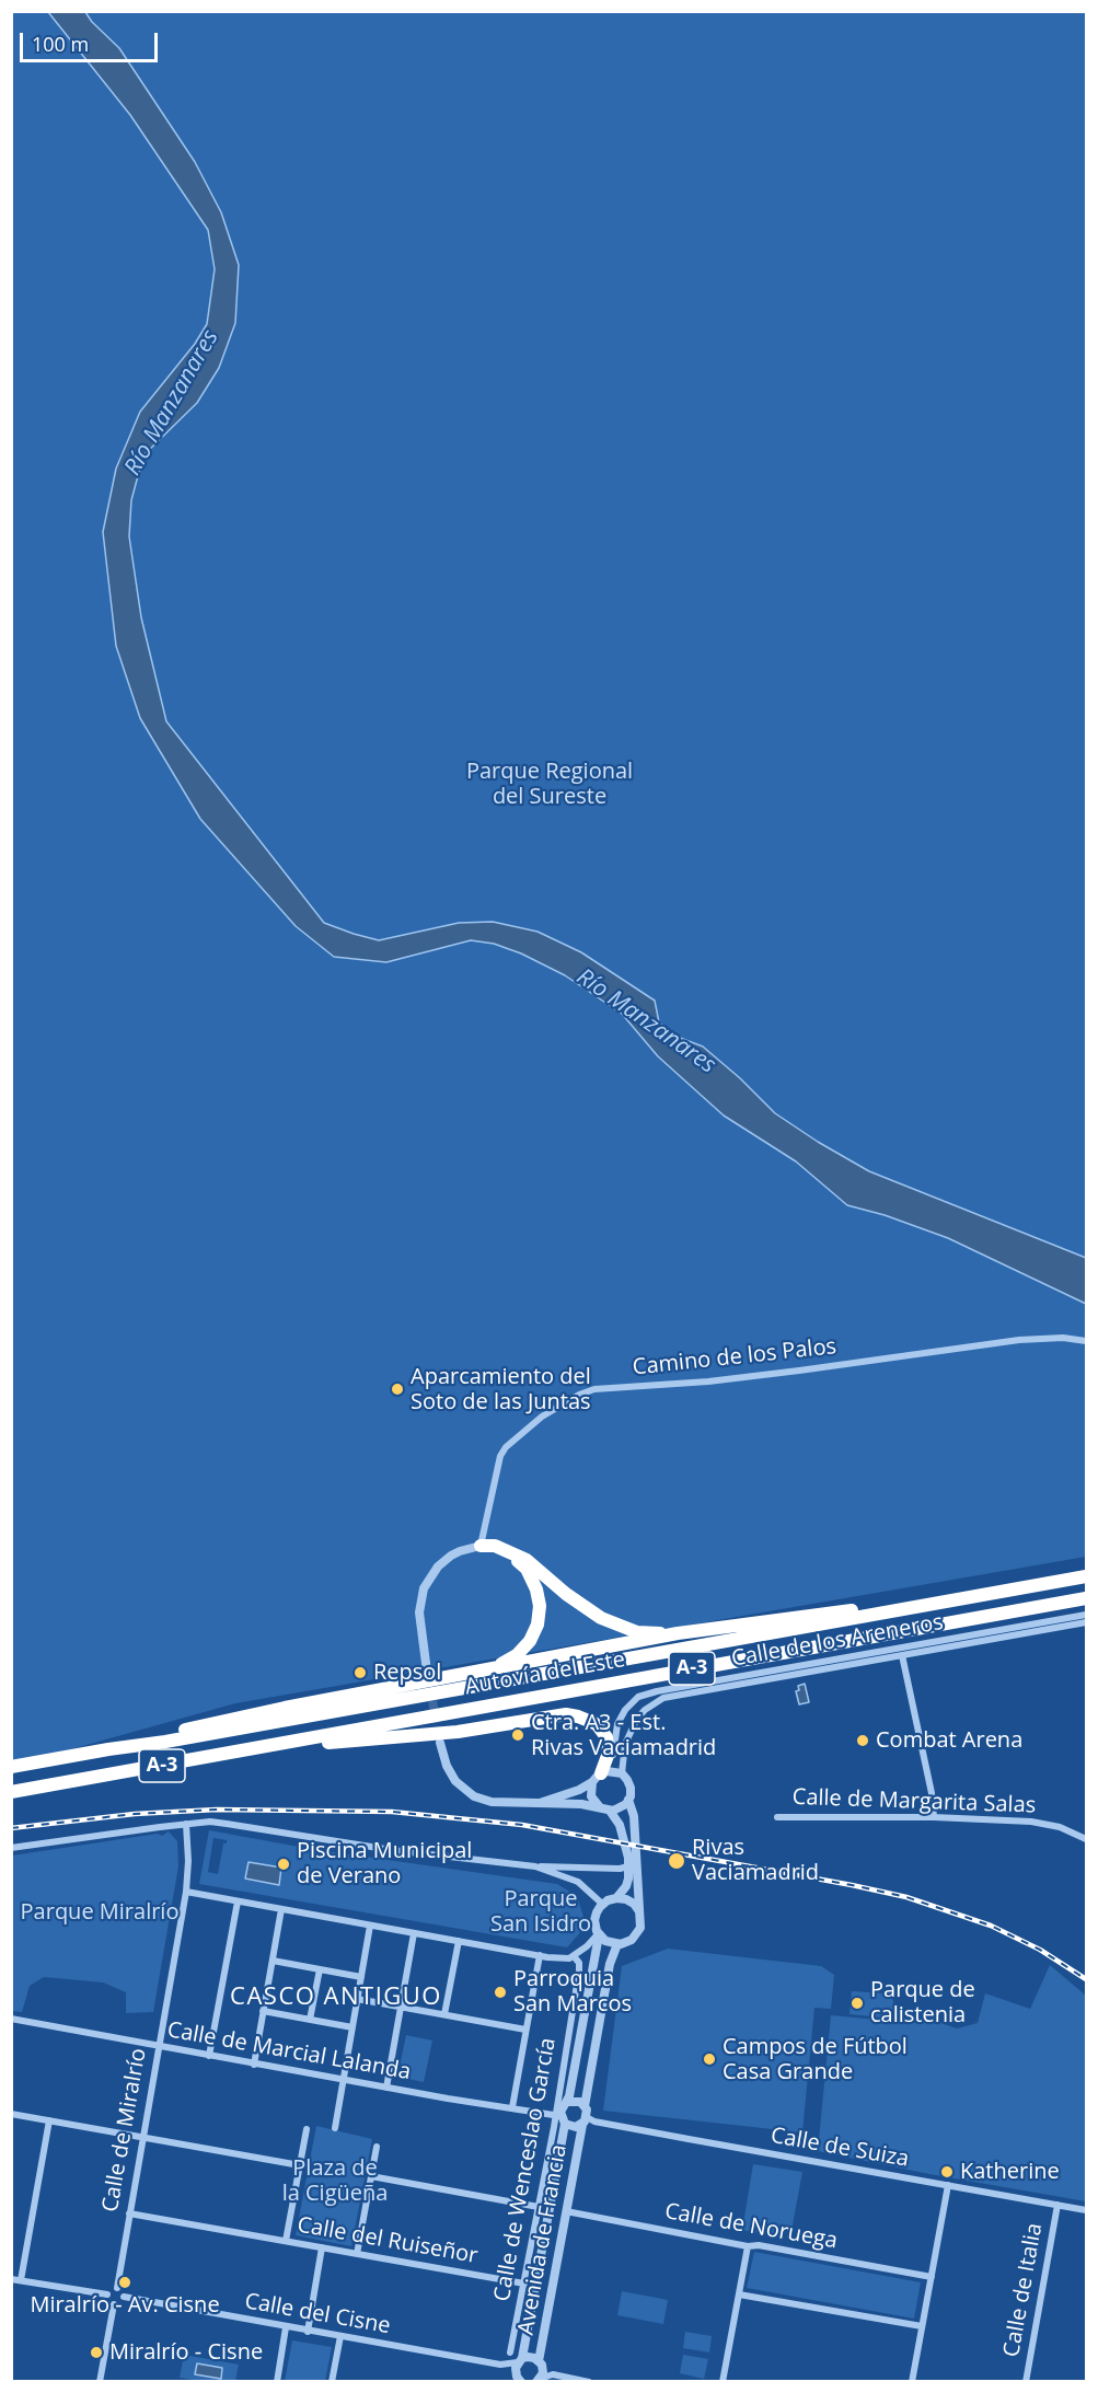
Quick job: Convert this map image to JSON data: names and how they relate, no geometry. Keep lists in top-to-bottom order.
{
  "streets": {
    "highway": ["A-3", "Autovía del Este"],
    "street": [
      "Camino de los Palos",
      "Calle de los Areneros",
      "Calle de Margarita Salas",
      "Calle de Marcial Lalanda",
      "Calle de Miralrío",
      "Calle de Suiza",
      "Calle de Wenceslao García",
      "Calle de Noruega",
      "Avenida de Francia",
      "Calle del Ruiseñor",
      "Calle de Italia",
      "Calle del Cisne"
    ]
  },
  "crossings": [
    ["Calle de Marcial Lalanda", "Calle de Miralrío"],
    ["Calle de Marcial Lalanda", "Calle de Wenceslao García"],
    ["Calle de Marcial Lalanda", "Avenida de Francia"],
    ["Calle de Miralrío", "Calle del Ruiseñor"],
    ["Calle de Miralrío", "Calle del Cisne"],
    ["Calle de Suiza", "Avenida de Francia"],
    ["Calle de Suiza", "Calle de Italia"],
    ["Calle de Wenceslao García", "Avenida de Francia"],
    ["Calle de Wenceslao García", "Calle del Ruiseñor"],
    ["Calle de Noruega", "Avenida de Francia"],
    ["Avenida de Francia", "Calle del Cisne"]
  ],
  "districts": ["CASCO ANTIGUO"],
  "water": ["Río Manzanares"],
  "parks": [
    "Parque Regional del Sureste",
    "Parque San Isidro",
    "Parque Miralrío",
    "Plaza de la Cigüeña"
  ],
  "places": [
    "Aparcamiento del Soto de las Juntas",
    "Repsol",
    "Ctra. A3 - Est. Rivas Vaciamadrid",
    "Combat Arena",
    "Rivas Vaciamadrid",
    "Piscina Municipal de Verano",
    "Parroquia San Marcos",
    "Parque de calistenia",
    "Campos de Fútbol Casa Grande",
    "Katherine",
    "Miralrío - Av. Cisne",
    "Miralrío - Cisne"
  ],
  "scale_bar": "100 m"
}
